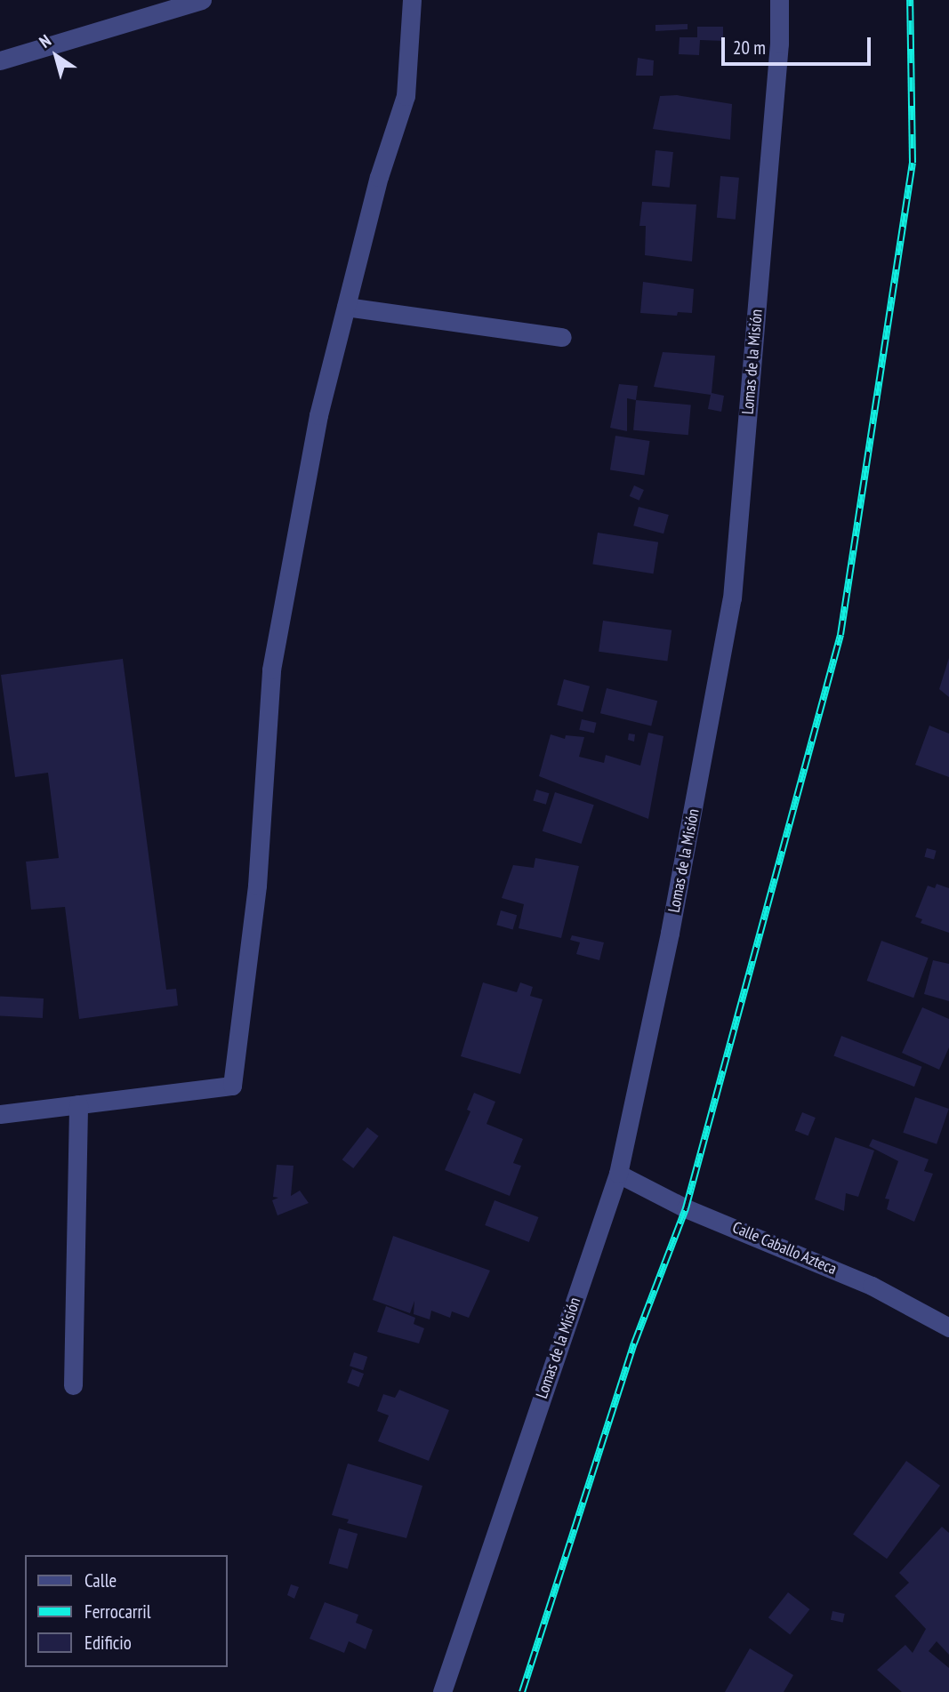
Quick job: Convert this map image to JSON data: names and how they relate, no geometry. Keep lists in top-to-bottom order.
{
  "streets": {
    "street": ["Lomas de la Misión", "Calle Caballo Azteca"]
  },
  "crossings": [
    ["Lomas de la Misión", "Calle Caballo Azteca"]
  ],
  "legend": ["Calle", "Ferrocarril", "Edificio"],
  "scale_bar": "20 m",
  "north": "top left"
}
